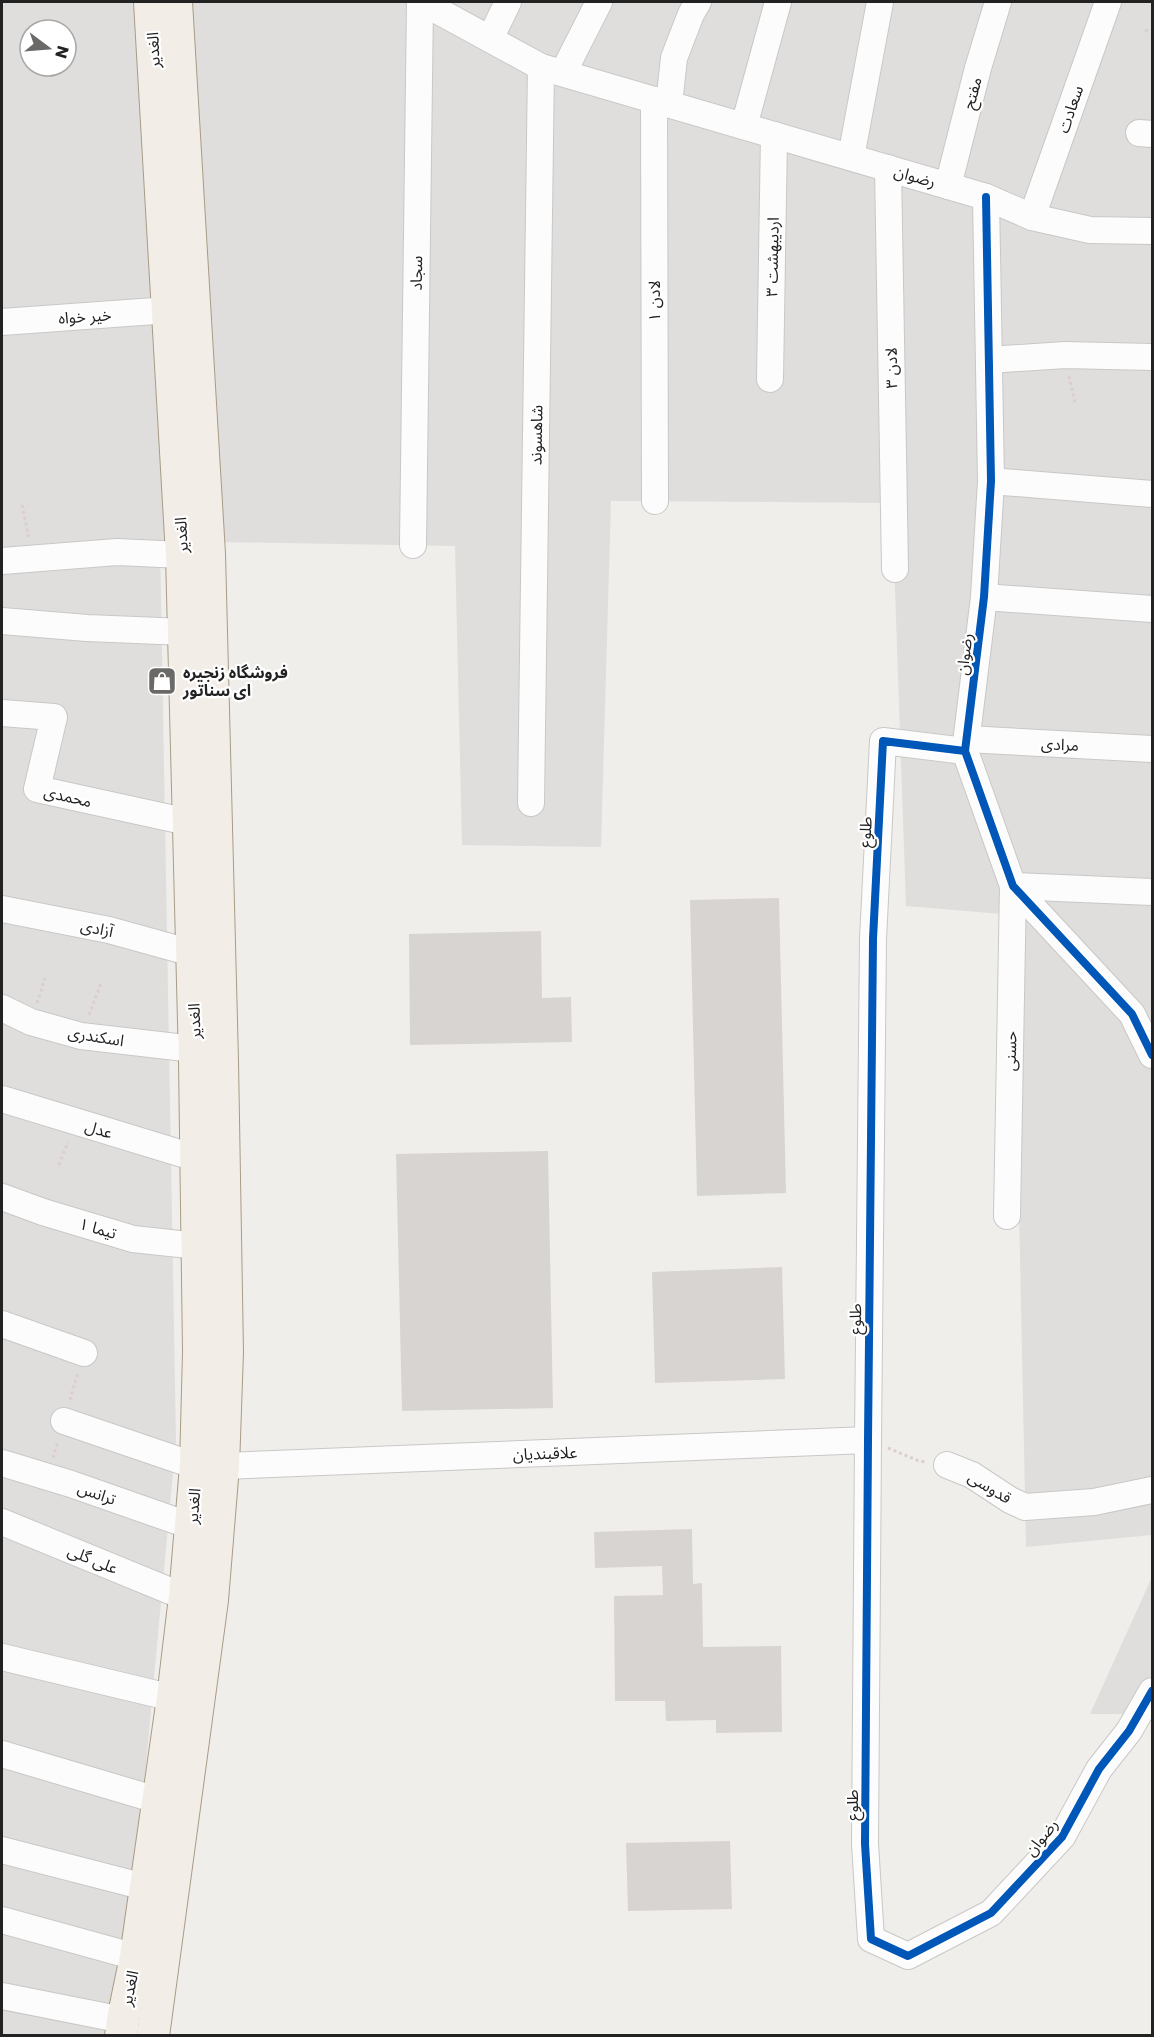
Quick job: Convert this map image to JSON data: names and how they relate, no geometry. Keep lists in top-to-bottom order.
{
  "streets": {
    "main road": ["الغدیر"],
    "street": [
      "مفتح",
      "سعادت",
      "رضوان",
      "اردیبهشت ۳",
      "سجاد",
      "لادن ۱",
      "خیر خواه",
      "لادن ۳",
      "شاهسوند",
      "مرادی",
      "محمدی",
      "طلوع",
      "آزادی",
      "اسکندری",
      "حسنی",
      "عدل",
      "تیما ۱",
      "علاقبندیان",
      "قدوسی",
      "ترانس",
      "علی گلی"
    ]
  },
  "crossings": [
    ["الغدیر", "خیر خواه"],
    ["الغدیر", "محمدی"],
    ["الغدیر", "آزادی"],
    ["الغدیر", "اسکندری"],
    ["الغدیر", "عدل"],
    ["الغدیر", "تیما ۱"],
    ["الغدیر", "علاقبندیان"],
    ["الغدیر", "ترانس"],
    ["الغدیر", "علی گلی"],
    ["مفتح", "رضوان"],
    ["رضوان", "اردیبهشت ۳"],
    ["رضوان", "سجاد"],
    ["رضوان", "لادن ۱"],
    ["رضوان", "لادن ۳"],
    ["رضوان", "شاهسوند"],
    ["رضوان", "مرادی"],
    ["رضوان", "طلوع"],
    ["رضوان", "حسنی"],
    ["مرادی", "طلوع"],
    ["طلوع", "علاقبندیان"]
  ],
  "places": {
    "shop": ["فروشگاه زنجیره ای سناتور"]
  },
  "north": "right"
}
